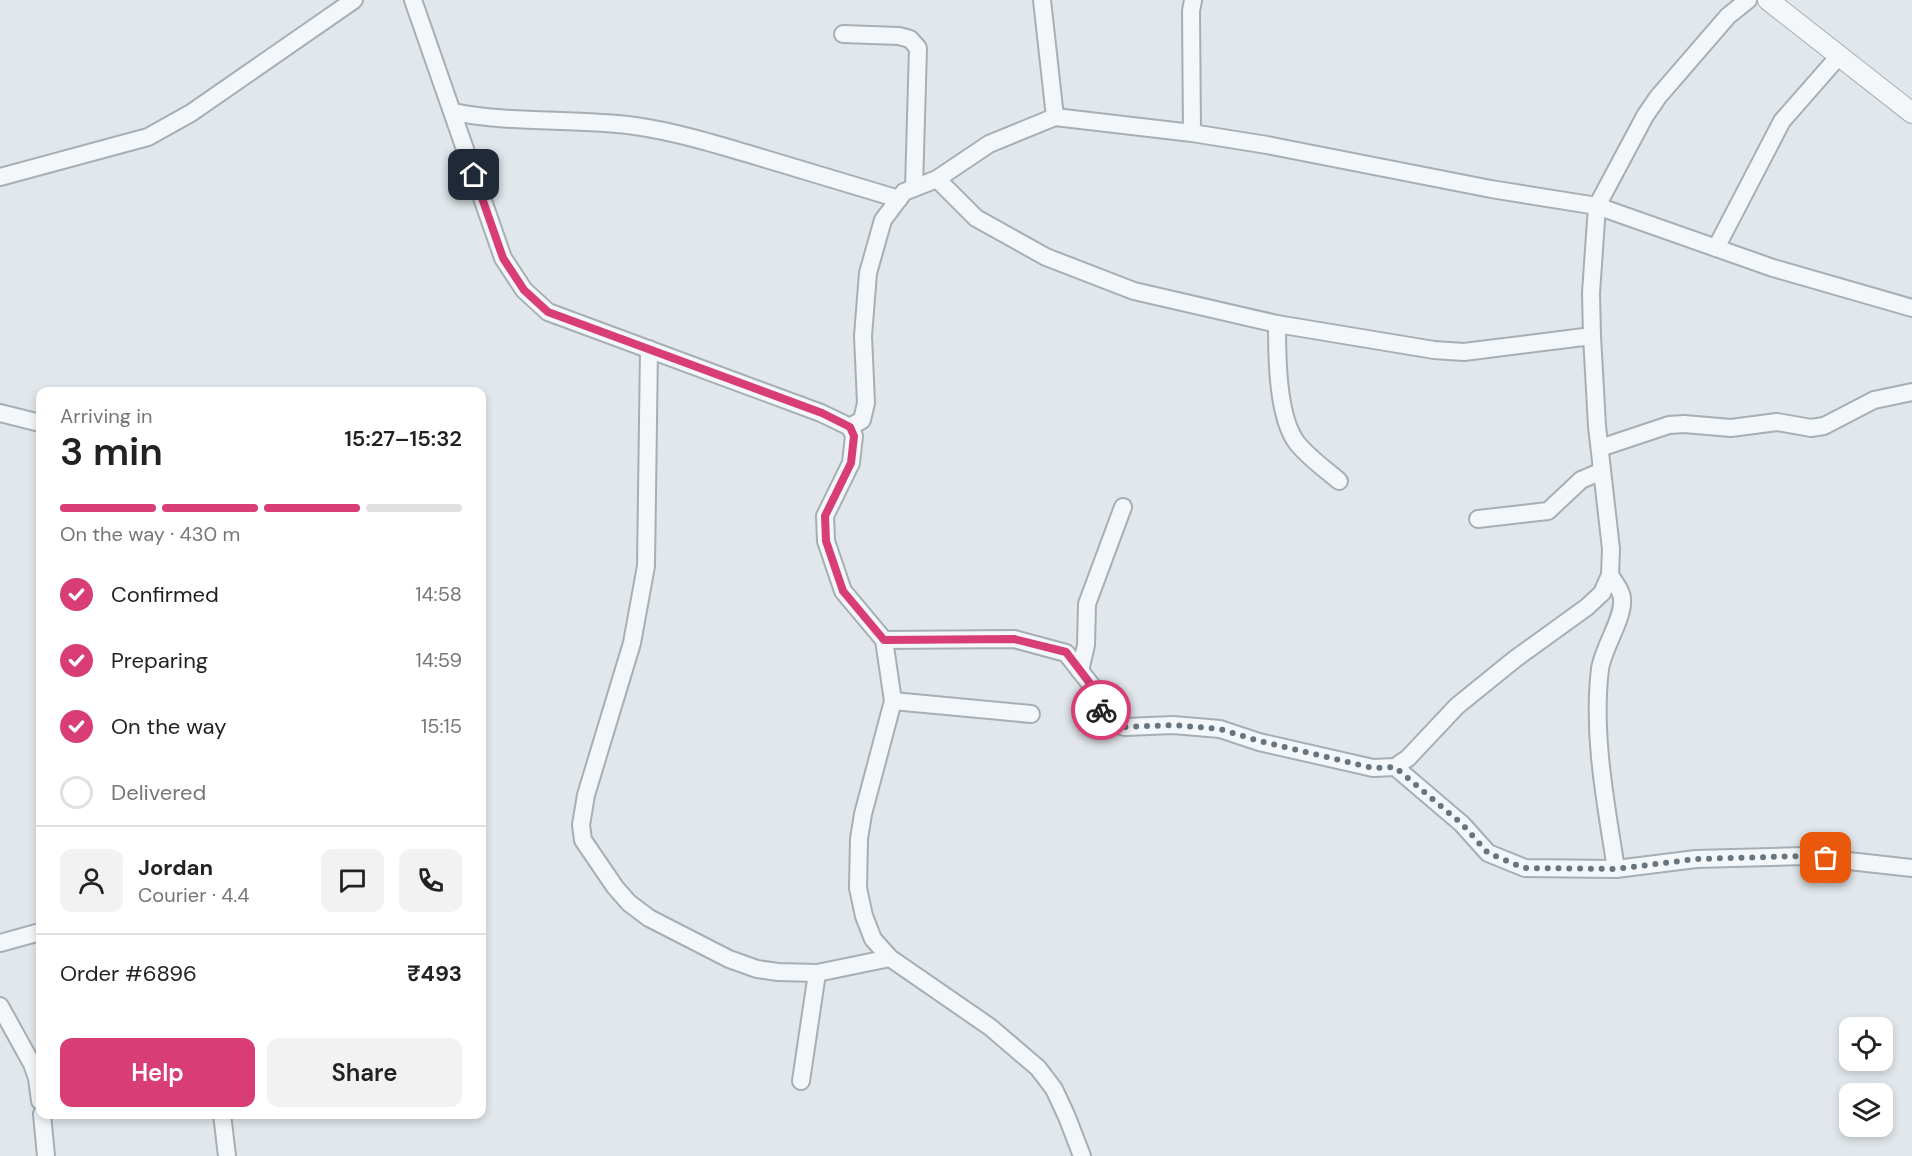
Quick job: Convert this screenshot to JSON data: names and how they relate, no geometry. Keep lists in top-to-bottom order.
{
  "page": {
    "heading": ["3 min", "Arriving in", "15:27–15:32"],
    "panel": [
      "Jordan",
      "Courier · 4.4",
      "Order #6896",
      "₹493"
    ],
    "bar": "On the way · 430 m",
    "list": [
      ["Confirmed", "14:58"],
      ["Preparing", "14:59"],
      ["On the way", "15:15"],
      "Delivered"
    ],
    "buttons": ["Help", "Share"]
  }
}
